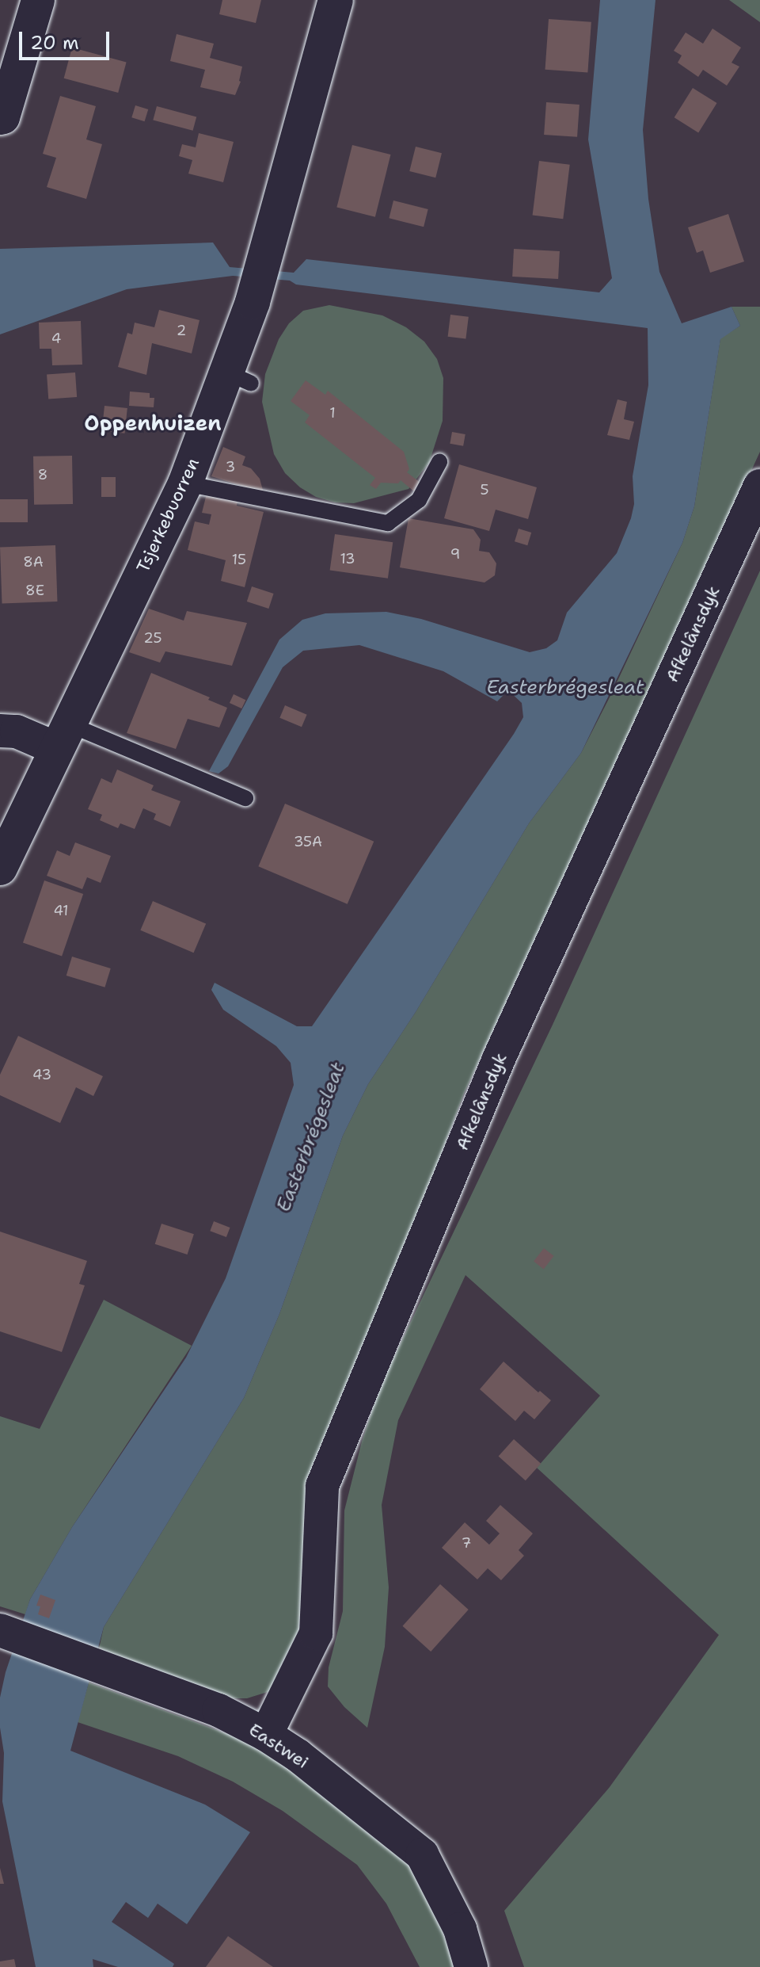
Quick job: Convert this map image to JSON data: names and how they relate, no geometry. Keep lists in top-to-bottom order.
{
  "streets": {
    "street": ["Tsjerkebuorren", "Afkelânsdyk", "Eastwei"]
  },
  "crossings": [
    ["Afkelânsdyk", "Eastwei"]
  ],
  "districts": ["Oppenhuizen"],
  "water": ["Easterbrégesleat"],
  "house_numbers": [
    "2",
    "4",
    "1",
    "3",
    "8",
    "5",
    "9",
    "13",
    "15",
    "8A",
    "8E",
    "25",
    "35A",
    "41",
    "43",
    "7"
  ],
  "scale_bar": "20 m"
}
